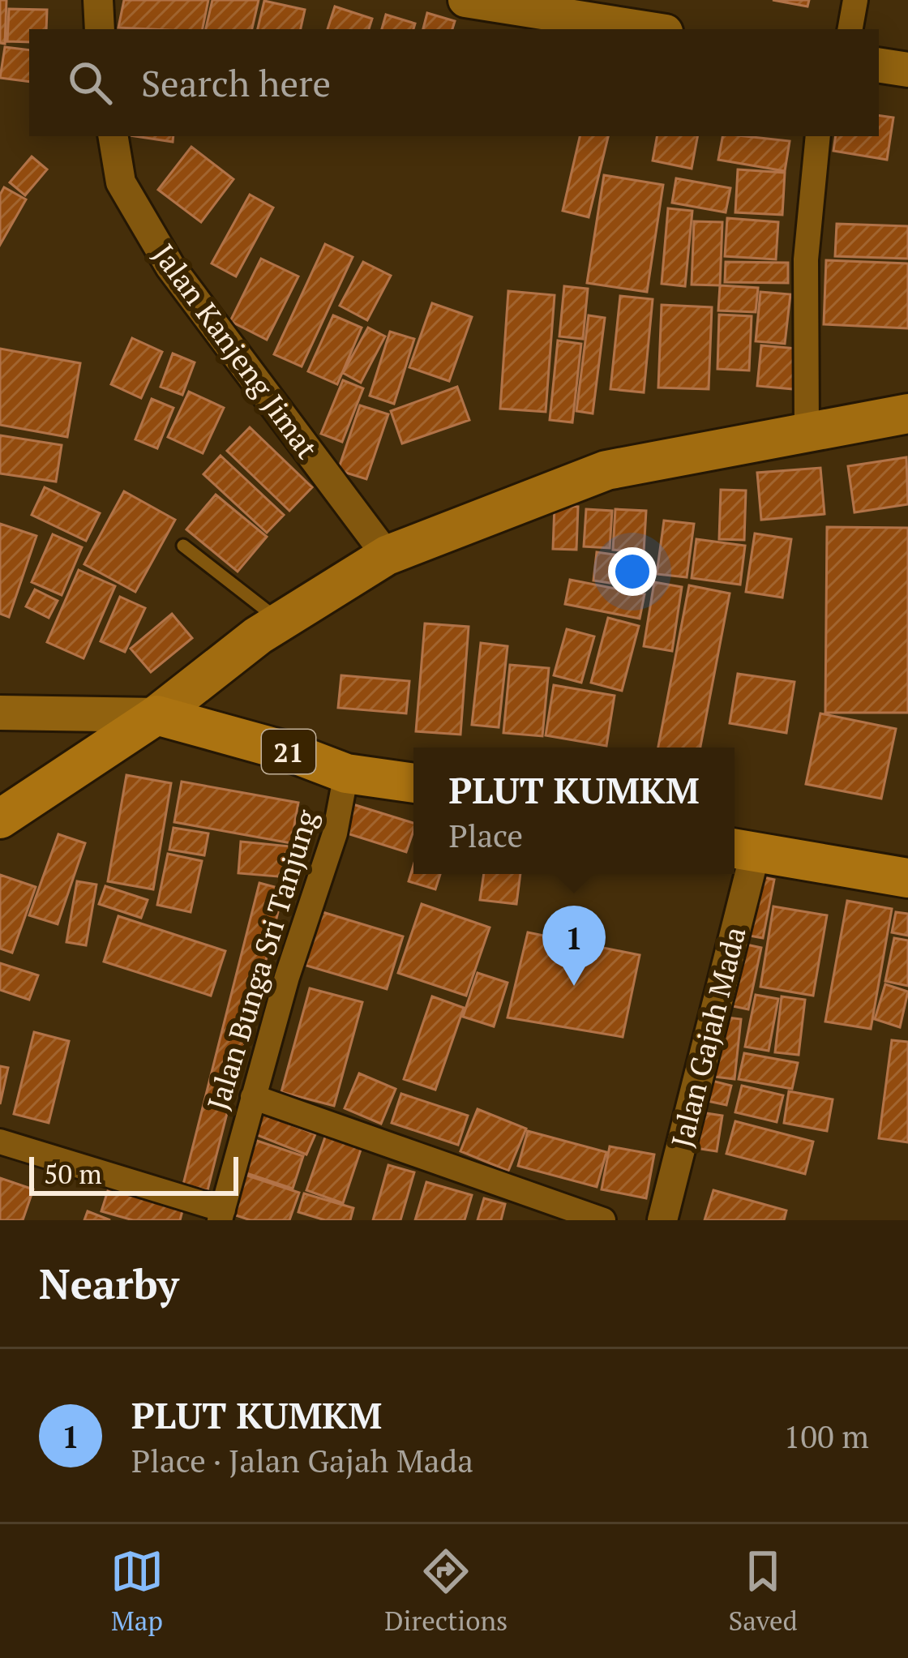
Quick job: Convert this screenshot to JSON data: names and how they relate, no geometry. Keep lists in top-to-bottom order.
{
  "streets": {
    "highway": ["21"],
    "street": ["Jalan Kanjeng Jimat", "Jalan Bunga Sri Tanjung", "Jalan Gajah Mada"]
  },
  "crossings": [
    ["21", "Jalan Bunga Sri Tanjung"]
  ],
  "scale_bar": "50 m",
  "page": {
    "search": "Search here",
    "popup": ["PLUT KUMKM", "Place"],
    "pins": "1",
    "scale": "50 m",
    "heading": "Nearby",
    "list": [
      {
        "mark": "1",
        "name": "PLUT KUMKM",
        "note": "Place · Jalan Gajah Mada",
        "value": "100 m"
      }
    ],
    "nav": ["Map", "Directions", "Saved"]
  }
}
